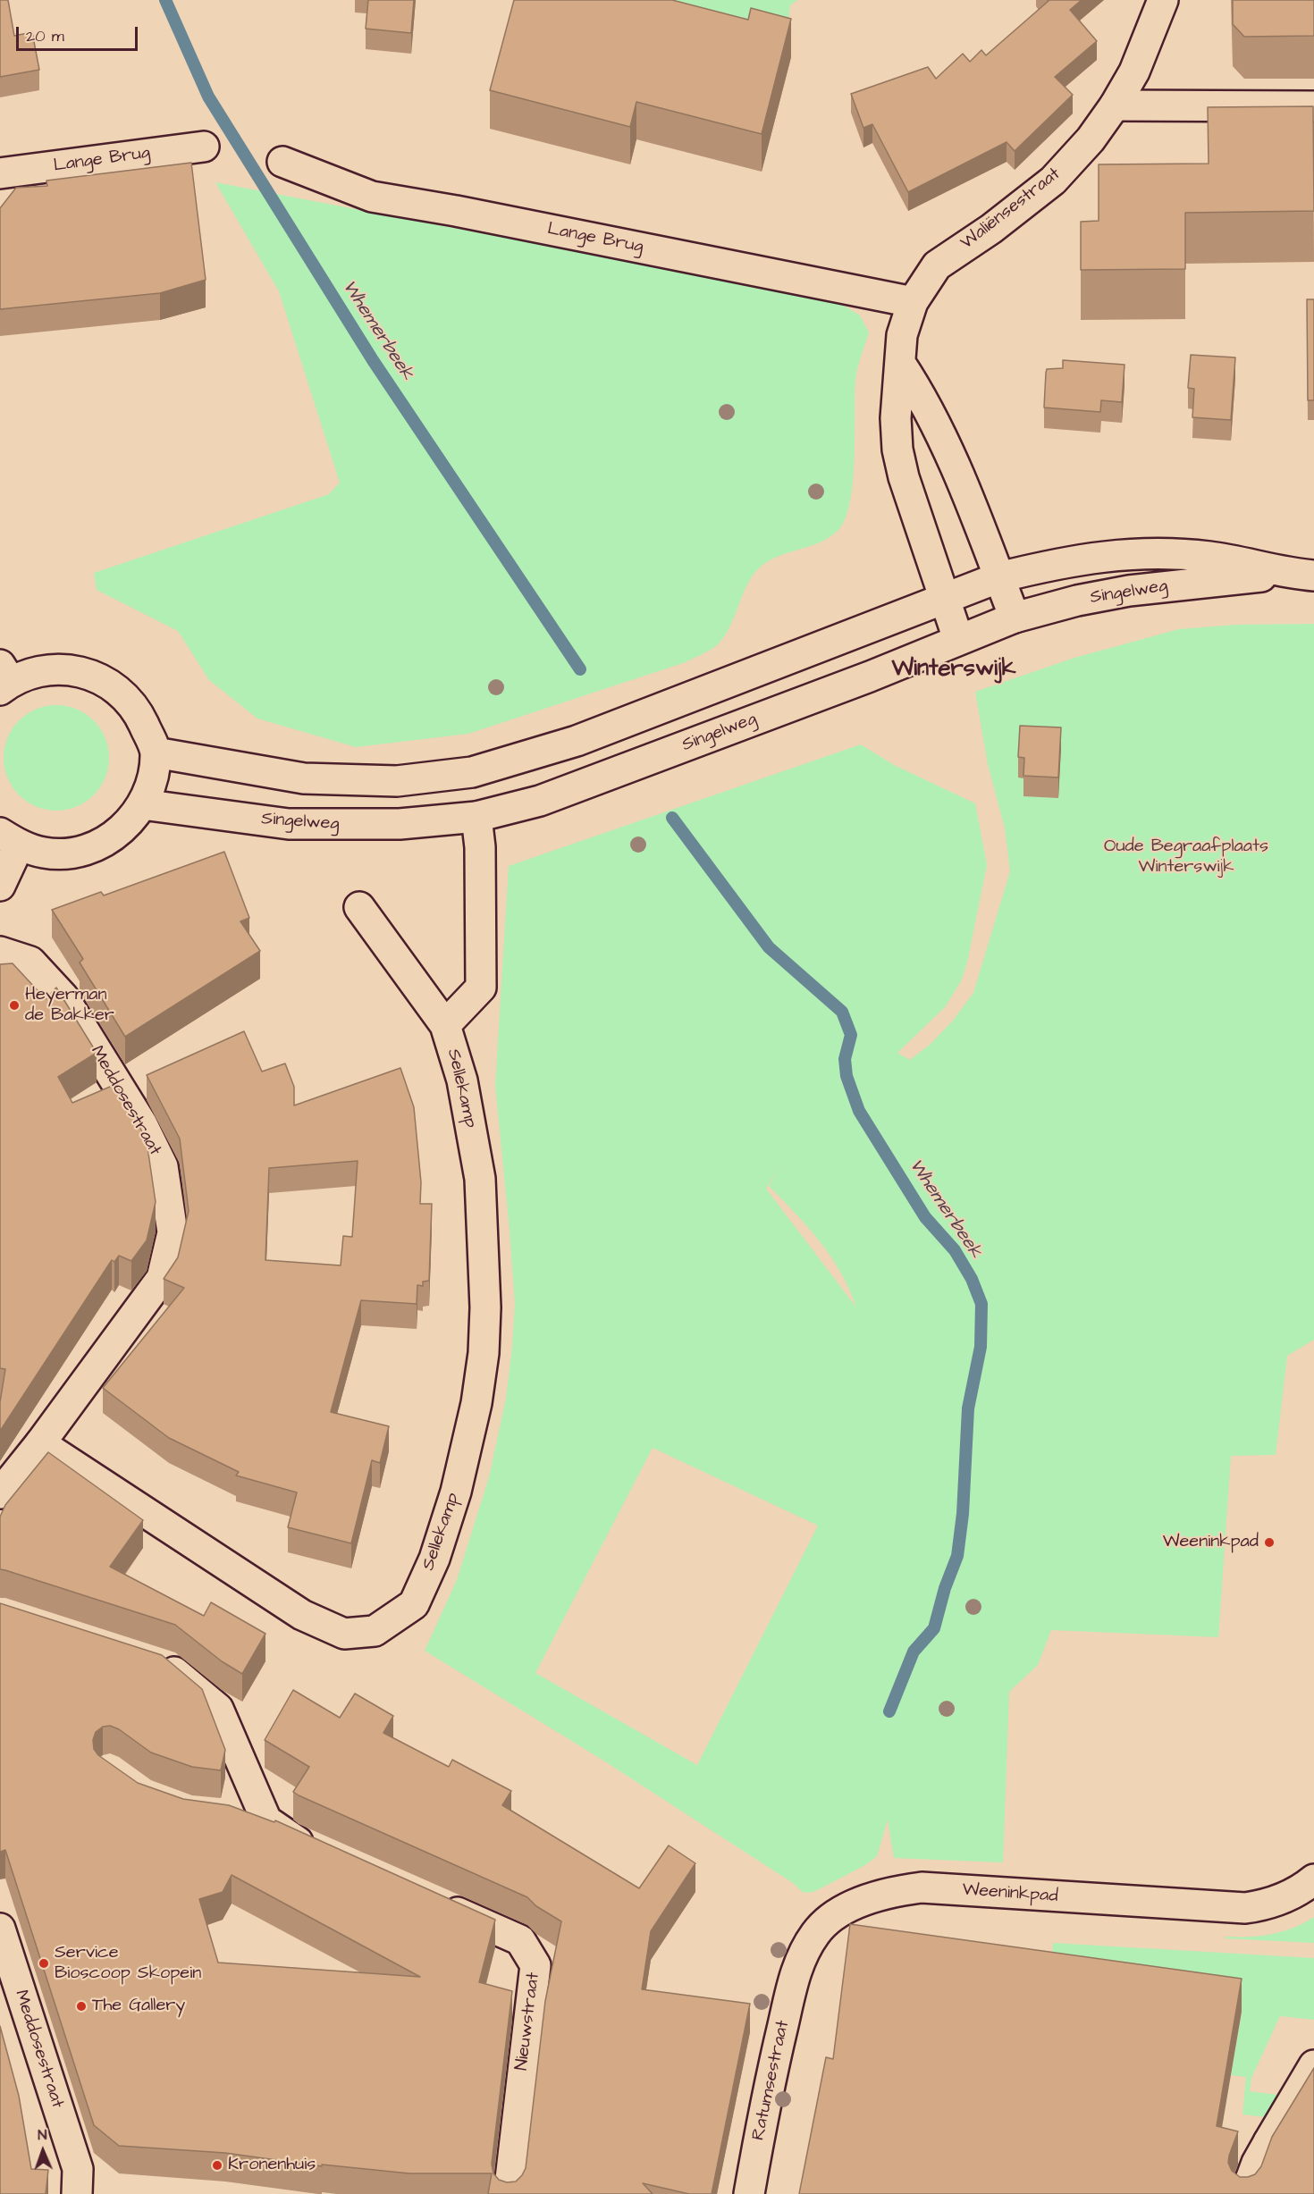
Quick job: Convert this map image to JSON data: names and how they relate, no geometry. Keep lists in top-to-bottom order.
{
  "streets": {
    "street": [
      "Lange Brug",
      "Waliënsestraat",
      "Singelweg",
      "Sellekamp",
      "Meddosestraat",
      "Weeninkpad",
      "Nieuwstraat",
      "Ratumsestraat"
    ]
  },
  "crossings": [
    ["Lange Brug", "Waliënsestraat"],
    ["Waliënsestraat", "Singelweg"],
    ["Singelweg", "Sellekamp"],
    ["Sellekamp", "Meddosestraat"],
    ["Weeninkpad", "Ratumsestraat"]
  ],
  "districts": ["Winterswijk"],
  "water": ["Whemerbeek"],
  "parks": ["Oude Begraafplaats Winterswijk"],
  "places": [
    "Heyerman de Bakker",
    "Weeninkpad",
    "Service Bioscoop Skopein",
    "The Gallery",
    "Kronenhuis"
  ],
  "scale_bar": "20 m",
  "north": "top"
}
